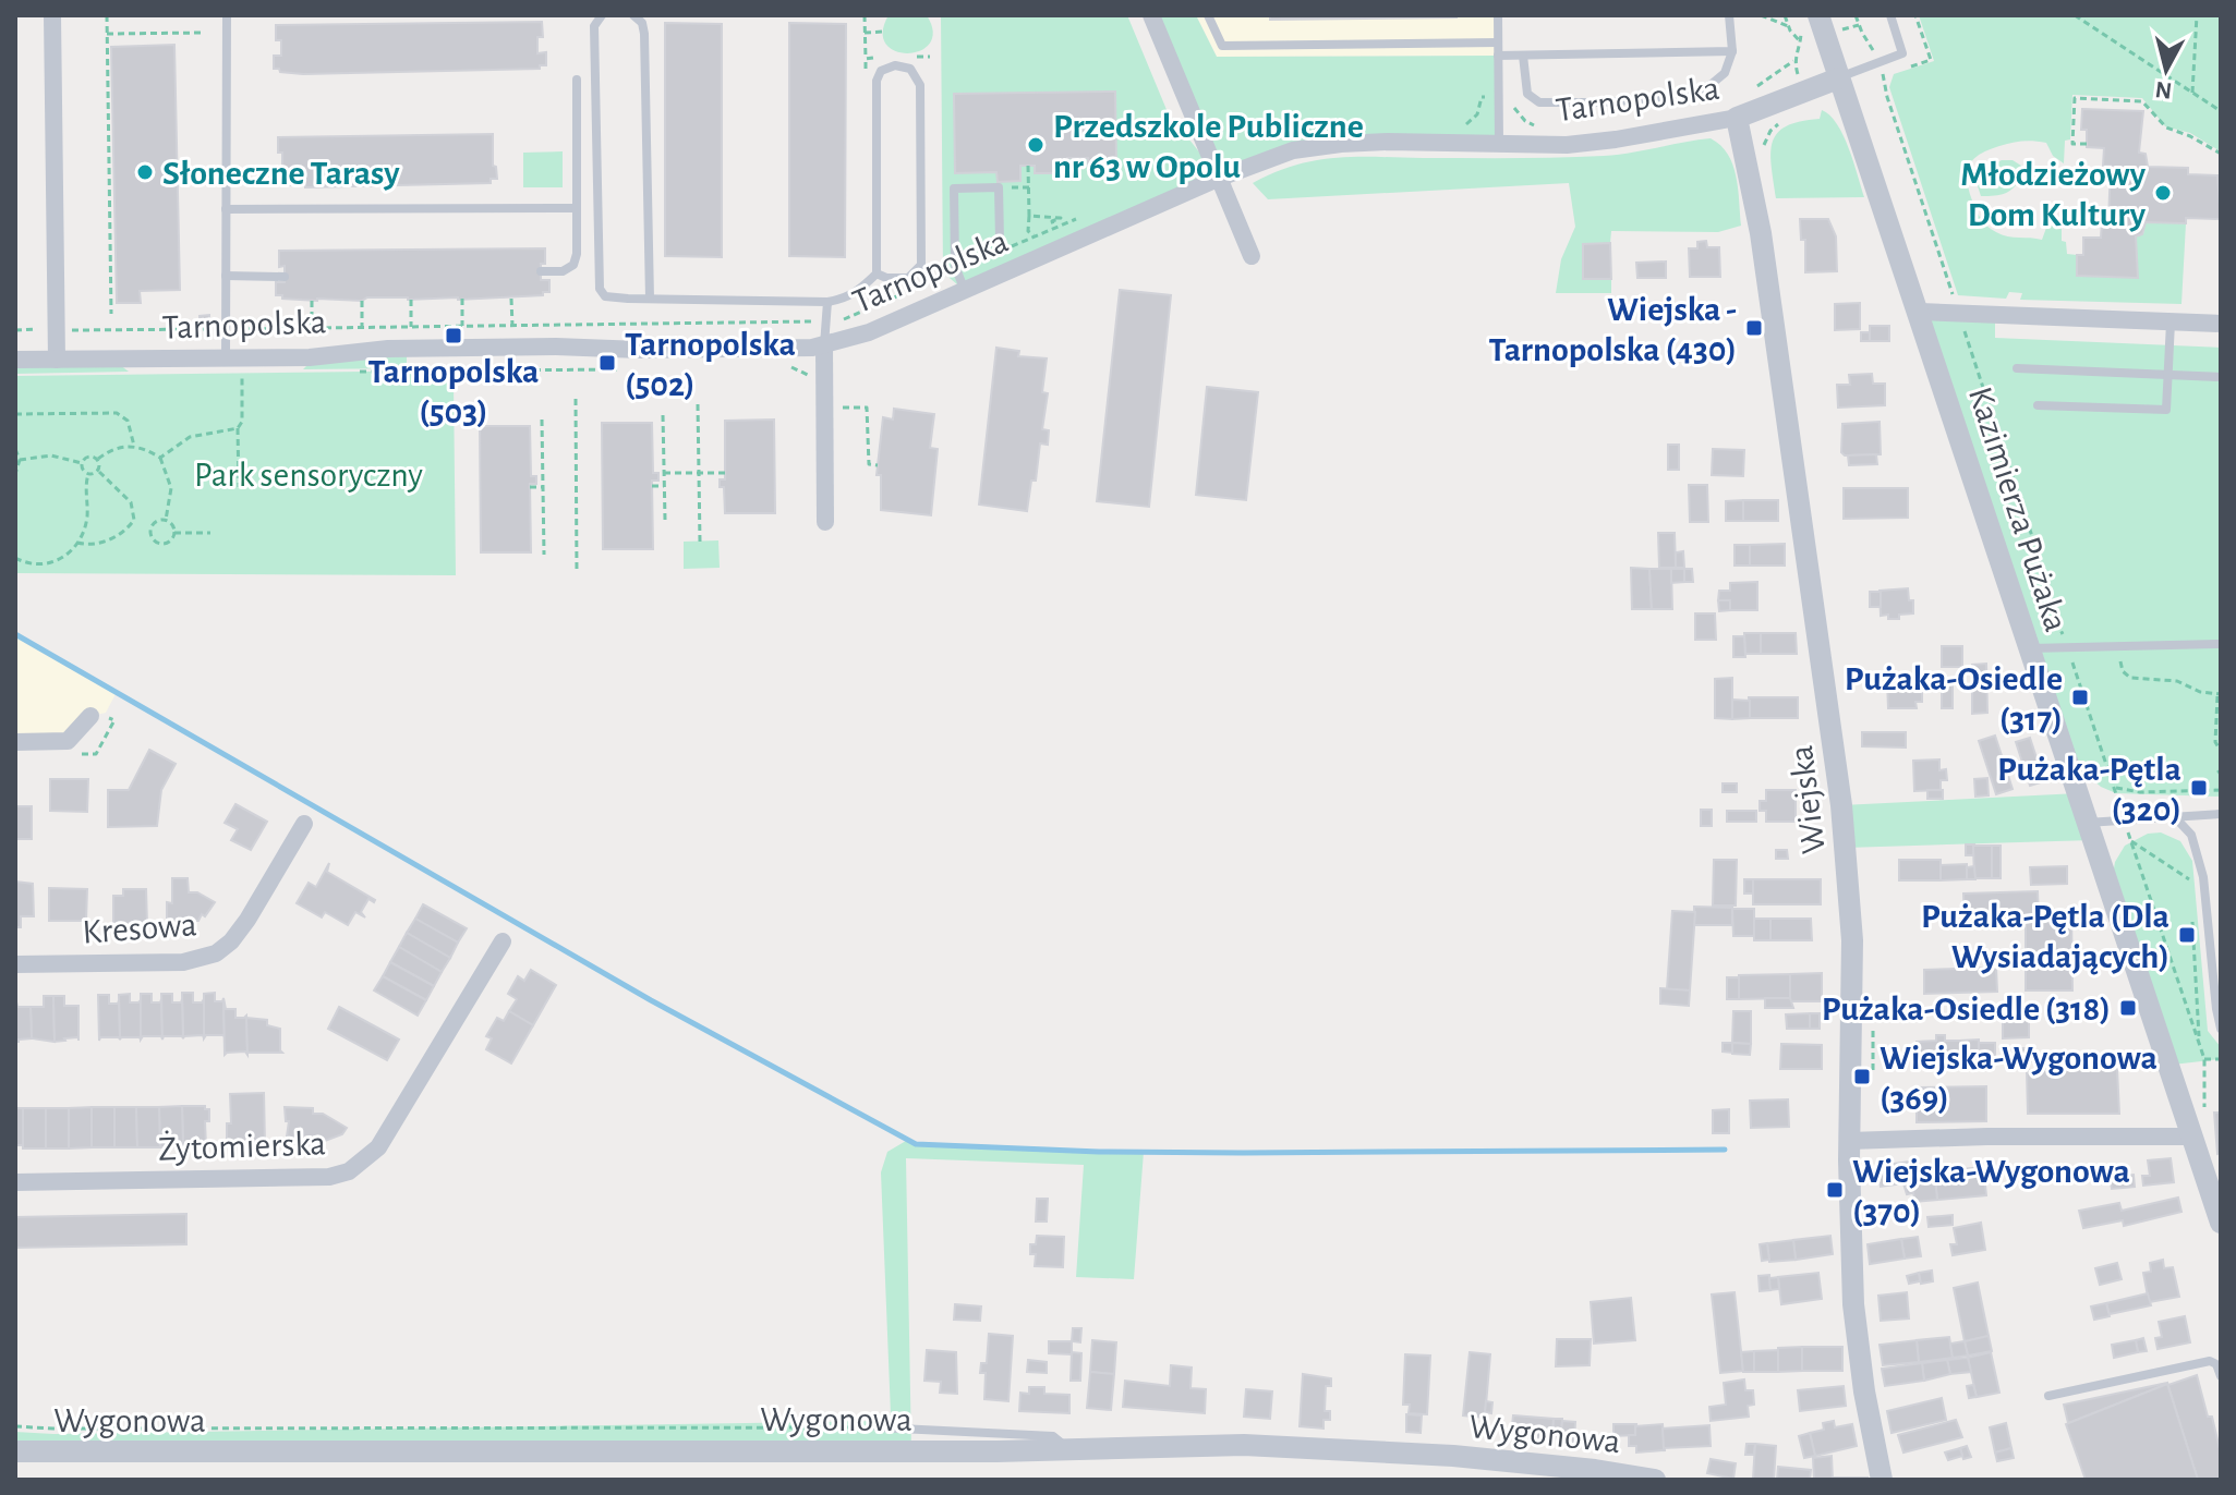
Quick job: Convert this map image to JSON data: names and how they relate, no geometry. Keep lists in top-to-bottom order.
{
  "streets": {
    "street": [
      "Tarnopolska",
      "Kazimierza Pużaka",
      "Wiejska",
      "Kresowa",
      "Żytomierska",
      "Wygonowa"
    ]
  },
  "crossings": [
    ["Tarnopolska", "Kazimierza Pużaka"],
    ["Tarnopolska", "Wiejska"]
  ],
  "parks": ["Park sensoryczny"],
  "places": {
    "other": ["Przedszkole Publiczne nr 63 w Opolu", "Słoneczne Tarasy", "Młodzieżowy Dom Kultury"],
    "transit": [
      "Wiejska - Tarnopolska (430)",
      "Tarnopolska (503)",
      "Tarnopolska (502)",
      "Pużaka-Osiedle (317)",
      "Pużaka-Pętla (320)",
      "Pużaka-Pętla (Dla Wysiadających)",
      "Pużaka-Osiedle (318)",
      "Wiejska-Wygonowa (369)",
      "Wiejska-Wygonowa (370)"
    ]
  },
  "north": "bottom"
}
